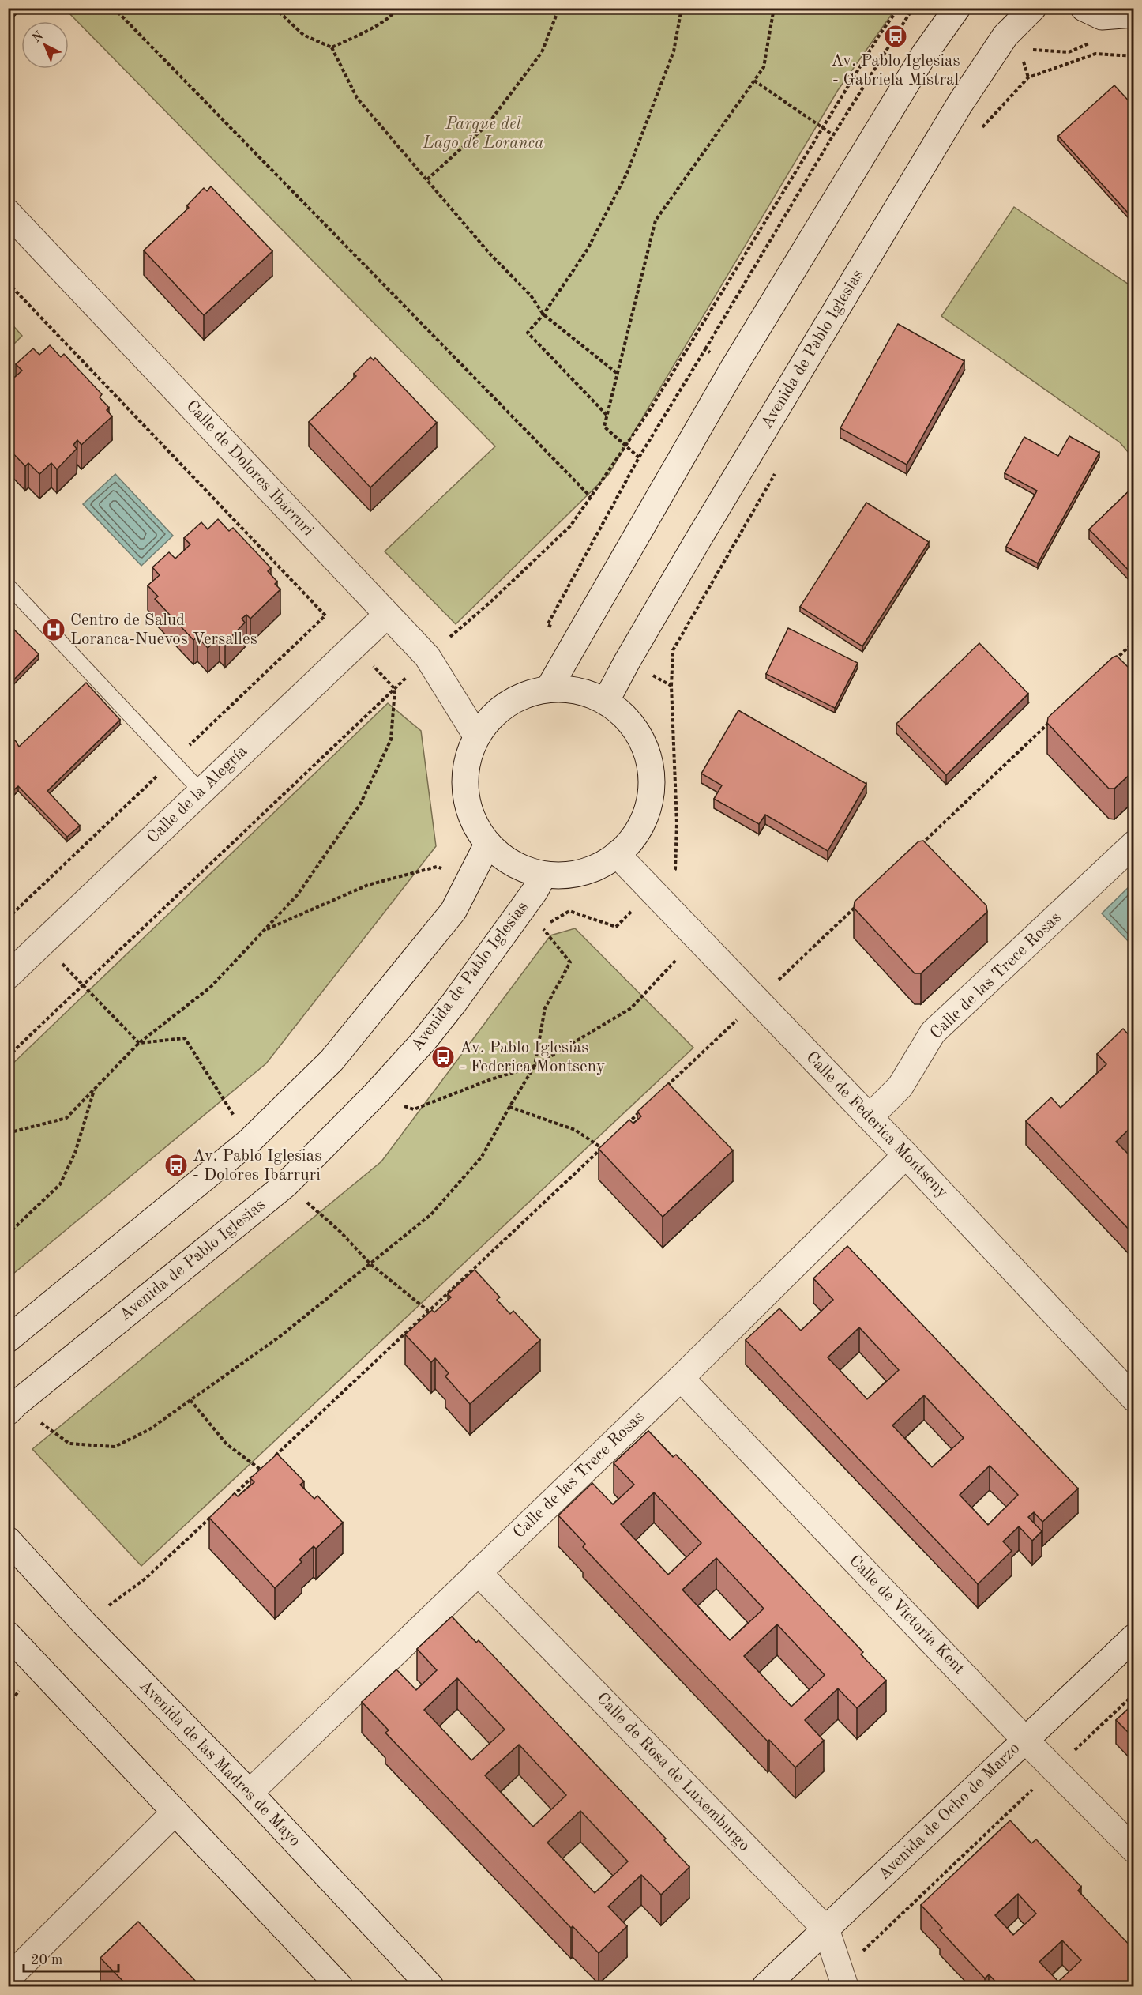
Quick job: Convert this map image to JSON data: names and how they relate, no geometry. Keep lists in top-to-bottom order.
{
  "streets": {
    "street": [
      "Avenida de Pablo Iglesias",
      "Calle de Dolores Ibárruri",
      "Calle de la Alegría",
      "Calle de las Trece Rosas",
      "Calle de Federica Montseny",
      "Calle de Victoria Kent",
      "Avenida de las Madres de Mayo",
      "Calle de Rosa de Luxemburgo",
      "Avenida de Ocho de Marzo"
    ]
  },
  "crossings": [
    ["Calle de Dolores Ibárruri", "Calle de la Alegría"],
    ["Calle de las Trece Rosas", "Calle de Federica Montseny"],
    ["Calle de las Trece Rosas", "Calle de Victoria Kent"],
    ["Calle de las Trece Rosas", "Avenida de las Madres de Mayo"],
    ["Calle de las Trece Rosas", "Calle de Rosa de Luxemburgo"],
    ["Calle de Victoria Kent", "Avenida de Ocho de Marzo"],
    ["Calle de Rosa de Luxemburgo", "Avenida de Ocho de Marzo"]
  ],
  "parks": ["Parque del Lago de Loranca"],
  "places": {
    "bus stop": ["Av. Pablo Iglesias - Gabriela Mistral", "Av. Pablo Iglesias - Federica Montseny", "Av. Pablo Iglesias - Dolores Ibarruri"],
    "hospital": ["Centro de Salud Loranca-Nuevos Versalles"]
  },
  "scale_bar": "20 m",
  "north": "top left"
}
